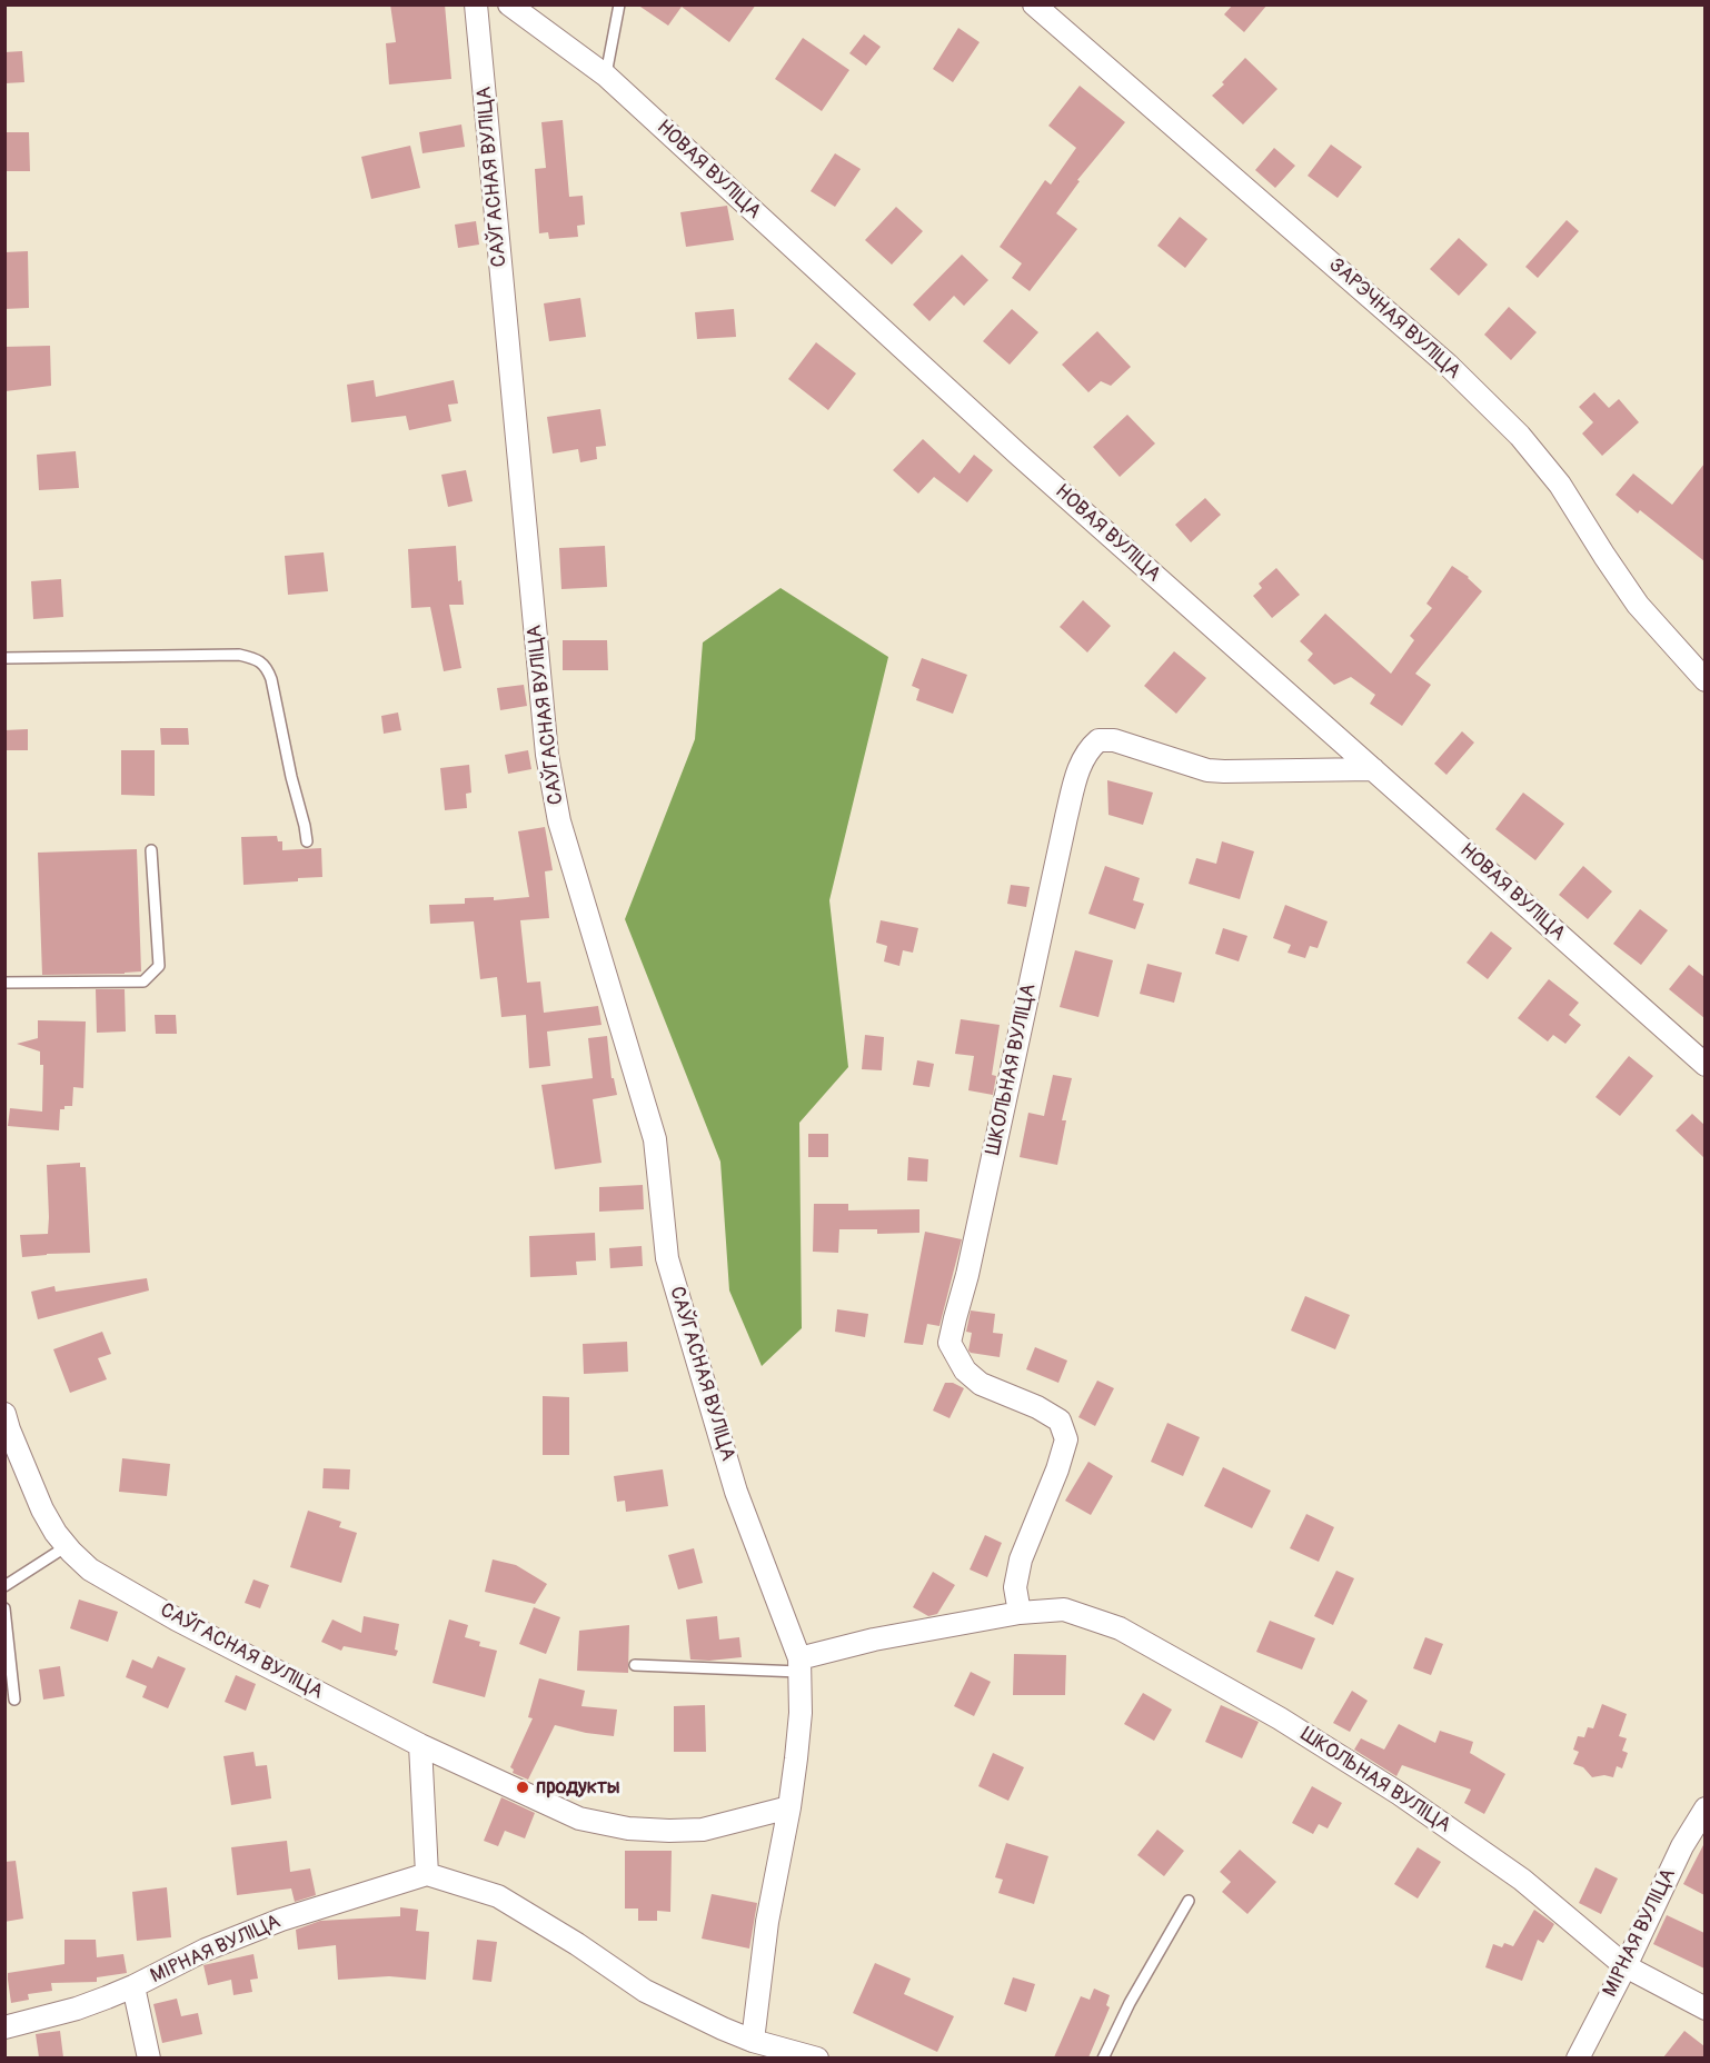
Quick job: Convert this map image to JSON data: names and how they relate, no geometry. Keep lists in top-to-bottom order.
{
  "streets": {
    "street": [
      "НОВАЯ ВУЛІЦА",
      "САЎГАСНАЯ ВУЛІЦА",
      "ЗАРЭЧНАЯ ВУЛІЦА",
      "ШКОЛЬНАЯ ВУЛІЦА",
      "МІРНАЯ ВУЛІЦА"
    ]
  },
  "crossings": [
    ["НОВАЯ ВУЛІЦА", "ШКОЛЬНАЯ ВУЛІЦА"],
    ["САЎГАСНАЯ ВУЛІЦА", "ШКОЛЬНАЯ ВУЛІЦА"],
    ["ШКОЛЬНАЯ ВУЛІЦА", "МІРНАЯ ВУЛІЦА"]
  ],
  "places": ["продукты"]
}
